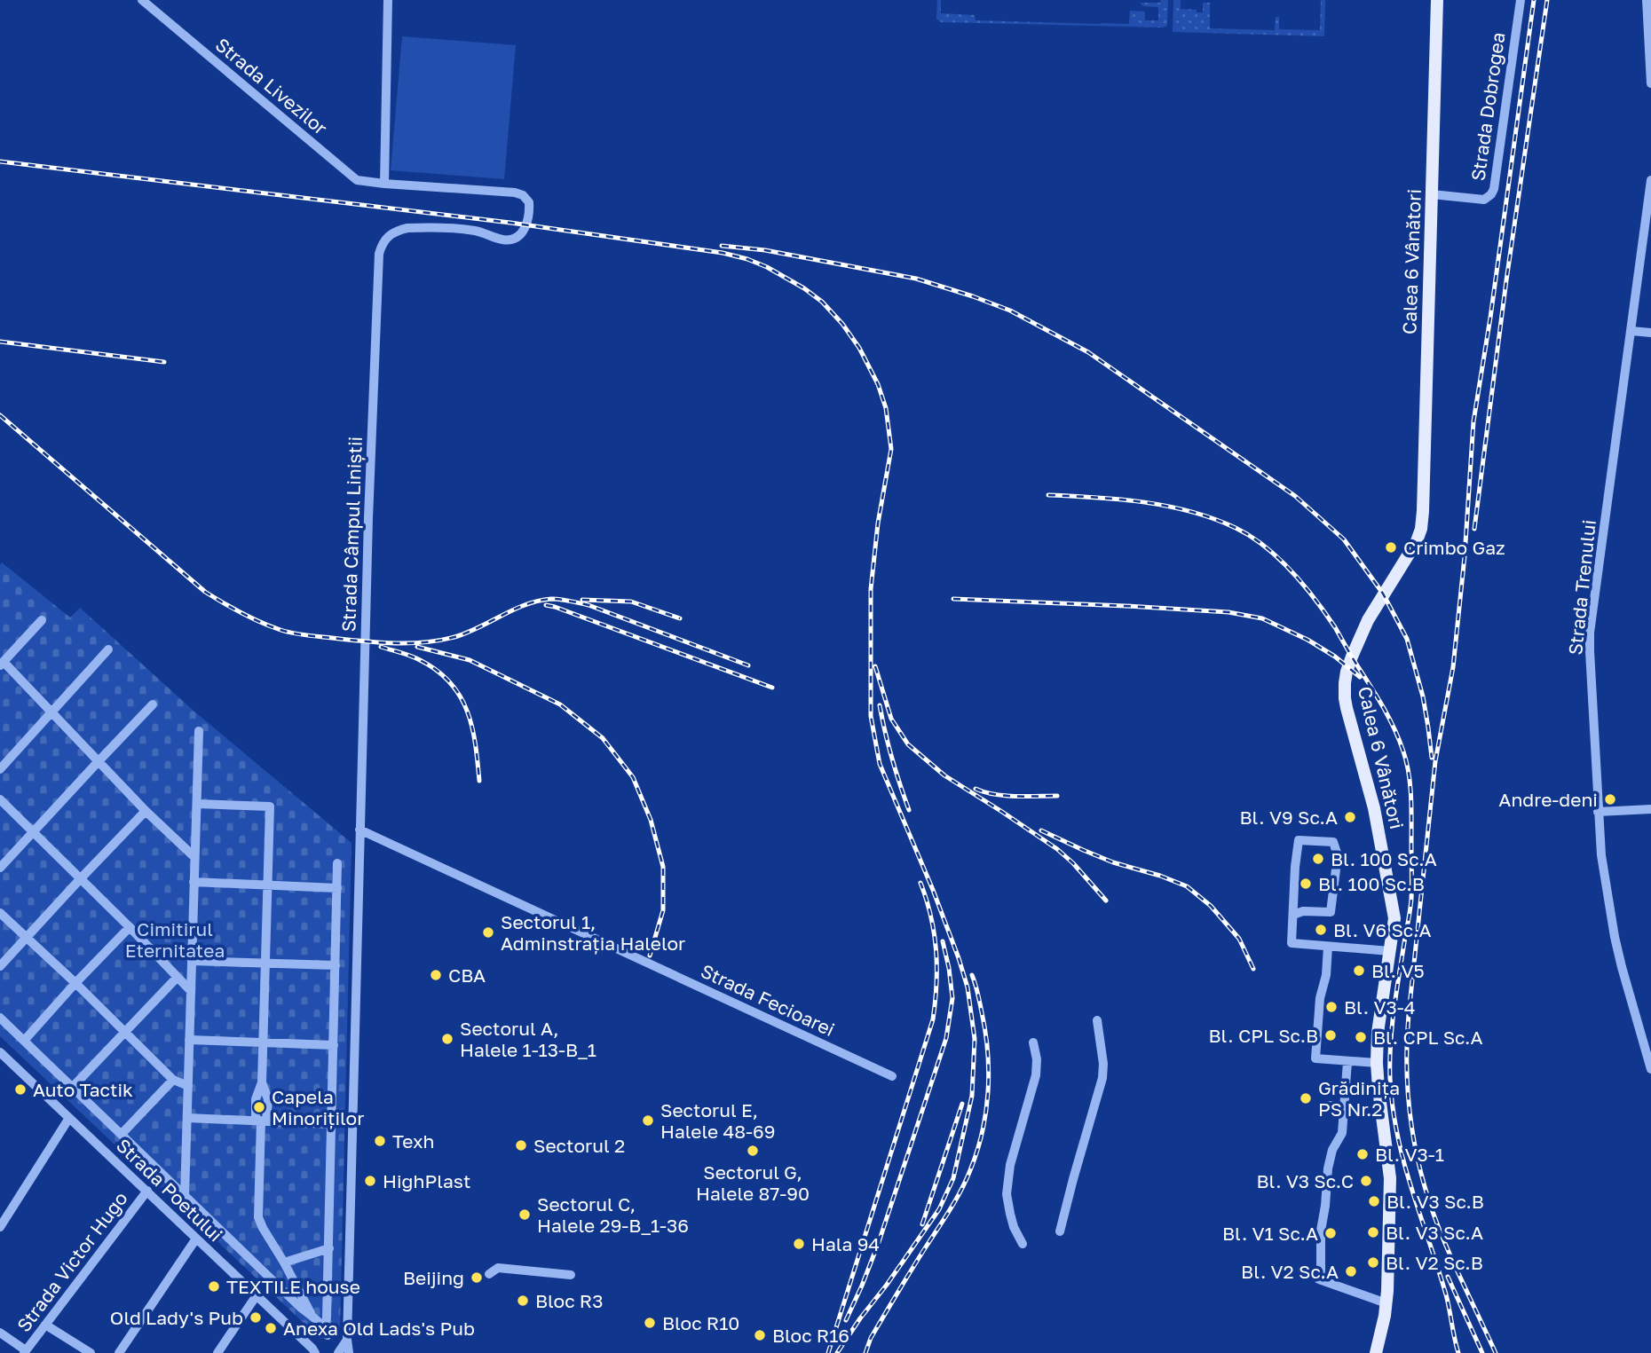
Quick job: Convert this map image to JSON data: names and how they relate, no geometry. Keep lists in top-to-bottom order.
{
  "streets": {
    "main road": ["Calea 6 Vânători"],
    "street": [
      "Strada Livezilor",
      "Strada Dobrogea",
      "Strada Câmpul Liniștii",
      "Strada Trenului",
      "Strada Fecioarei",
      "Strada Poetului",
      "Strada Victor Hugo"
    ]
  },
  "crossings": [
    ["Strada Livezilor", "Strada Câmpul Liniștii"],
    ["Strada Dobrogea", "Calea 6 Vânători"],
    ["Strada Câmpul Liniștii", "Strada Fecioarei"],
    ["Strada Poetului", "Strada Victor Hugo"]
  ],
  "parks": ["Cimitirul Eternitatea"],
  "places": [
    "Crimbo Gaz",
    "Andre-deni",
    "Bl. V9 Sc.A",
    "Bl. 100 Sc.A",
    "Bl. 100 Sc.B",
    "Bl. V6 Sc.A",
    "Sectorul 1, Adminstrația Halelor",
    "Bl. V5",
    "CBA",
    "Bl. V3-4",
    "Bl. CPL Sc.B",
    "Bl. CPL Sc.A",
    "Sectorul A, Halele 1-13-B_1",
    "Auto Tactik",
    "Grădinița PS Nr.2",
    "Capela Minoriților",
    "Sectorul E, Halele 48-69",
    "Texh",
    "Sectorul 2",
    "Sectorul G, Halele 87-90",
    "Bl. V3-1",
    "HighPlast",
    "Bl. V3 Sc.C",
    "Bl. V3 Sc.B",
    "Sectorul C, Halele 29-B_1-36",
    "Bl. V3 Sc.A",
    "Bl. V1 Sc.A",
    "Hala 94",
    "Bl. V2 Sc.B",
    "Bl. V2 Sc.A",
    "Beijing",
    "TEXTILE house",
    "Bloc R3",
    "Old Lady's Pub",
    "Bloc R10",
    "Anexa Old Lads's Pub",
    "Bloc R16"
  ]
}
